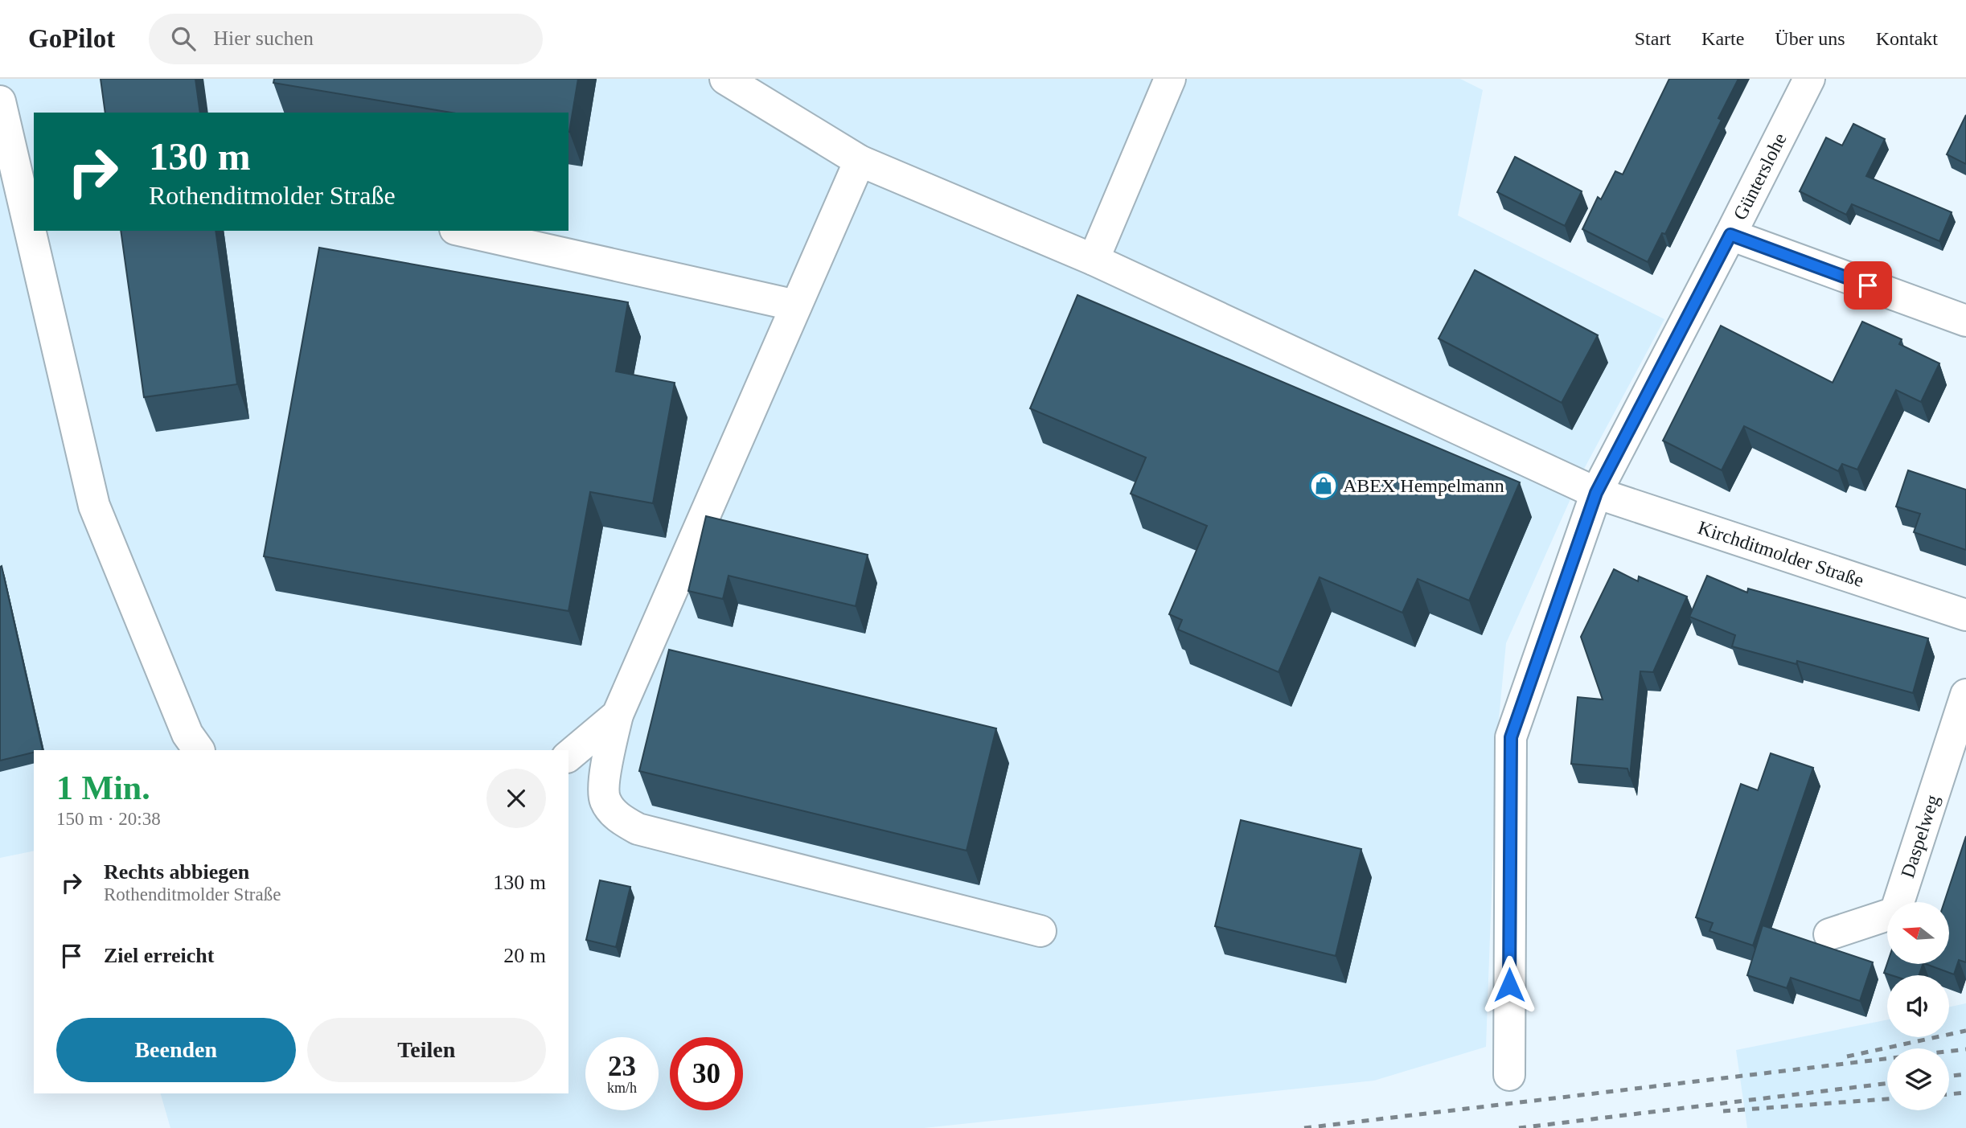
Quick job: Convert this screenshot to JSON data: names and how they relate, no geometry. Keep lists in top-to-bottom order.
{
  "streets": {
    "street": ["Günterslohe", "Kirchditmolder Straße", "Daspelweg"]
  },
  "crossings": [
    ["Günterslohe", "Kirchditmolder Straße"]
  ],
  "places": {
    "shop": ["ABEX Hempelmann"]
  },
  "north": "left",
  "page": {
    "header": "GoPilot",
    "search": "Hier suchen",
    "nav": [
      "Start",
      "Karte",
      "Über uns",
      "Kontakt"
    ],
    "turn": ["130 m", "Rothenditmolder Straße"],
    "heading": ["1 Min.", "150 m · 20:38"],
    "list": [
      {
        "name": "Rechts abbiegen",
        "note": "Rothenditmolder Straße",
        "value": "130 m"
      },
      {
        "name": "Ziel erreicht",
        "value": "20 m"
      }
    ],
    "buttons": ["Beenden", "Teilen"],
    "speed": "23 km/h",
    "limit": "30"
  }
}
